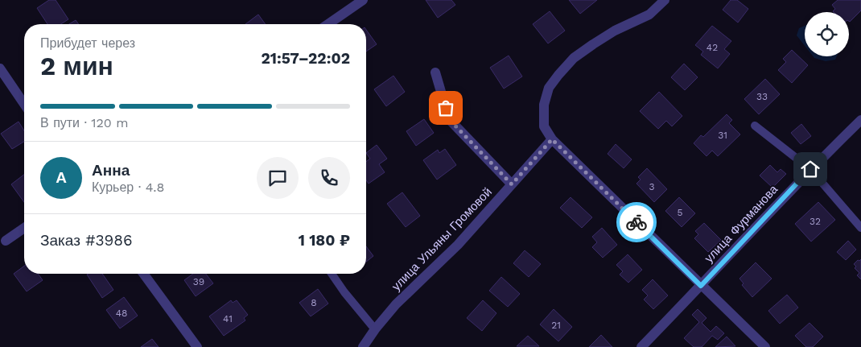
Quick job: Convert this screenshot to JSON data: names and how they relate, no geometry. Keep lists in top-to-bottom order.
{
  "streets": {
    "street": ["улица Фурманова", "улица Ульяны Громовой"]
  },
  "house_numbers": [
    "42",
    "33",
    "31",
    "3",
    "5",
    "32",
    "39",
    "8",
    "48",
    "41",
    "21"
  ],
  "page": {
    "heading": ["2 мин", "Прибудет через", "21:57–22:02"],
    "panel": [
      "Анна",
      "Курьер · 4.8",
      "Заказ #3986",
      "1 180 ₽"
    ],
    "bar": "В пути · 120 m",
    "round": "А"
  }
}
